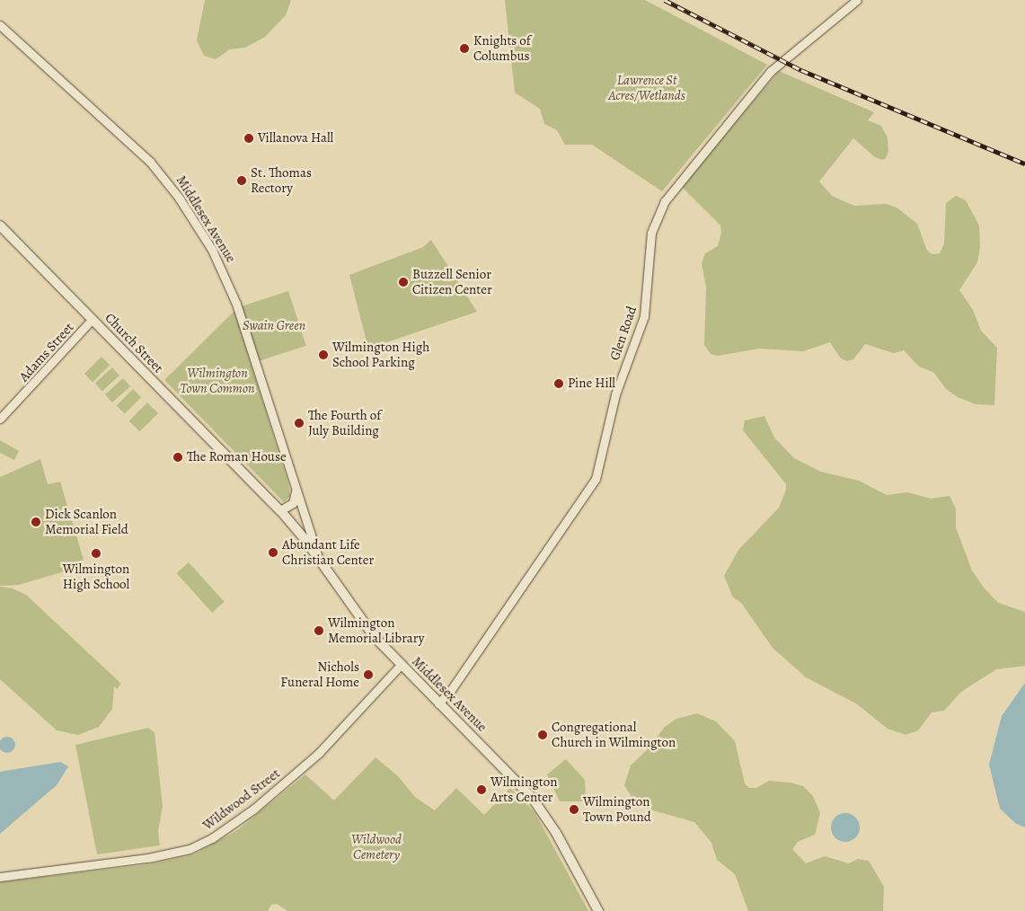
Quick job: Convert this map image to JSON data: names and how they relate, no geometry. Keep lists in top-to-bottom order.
{
  "streets": {
    "main road": ["Middlesex Avenue", "Church Street"],
    "street": ["Glen Road", "Adams Street", "Wildwood Street"]
  },
  "crossings": [
    ["Middlesex Avenue", "Glen Road"],
    ["Middlesex Avenue", "Church Street"],
    ["Middlesex Avenue", "Wildwood Street"],
    ["Church Street", "Adams Street"]
  ],
  "parks": [
    "Lawrence St Acres/Wetlands",
    "Swain Green",
    "Wilmington Town Common",
    "Wildwood Cemetery"
  ],
  "places": [
    "Knights of Columbus",
    "Villanova Hall",
    "St. Thomas Rectory",
    "Buzzell Senior Citizen Center",
    "Wilmington High School Parking",
    "Pine Hill",
    "The Fourth of July Building",
    "The Roman House",
    "Dick Scanlon Memorial Field",
    "Abundant Life Christian Center",
    "Wilmington High School",
    "Wilmington Memorial Library",
    "Nichols Funeral Home",
    "Congregational Church in Wilmington",
    "Wilmington Arts Center",
    "Wilmington Town Pound"
  ]
}
